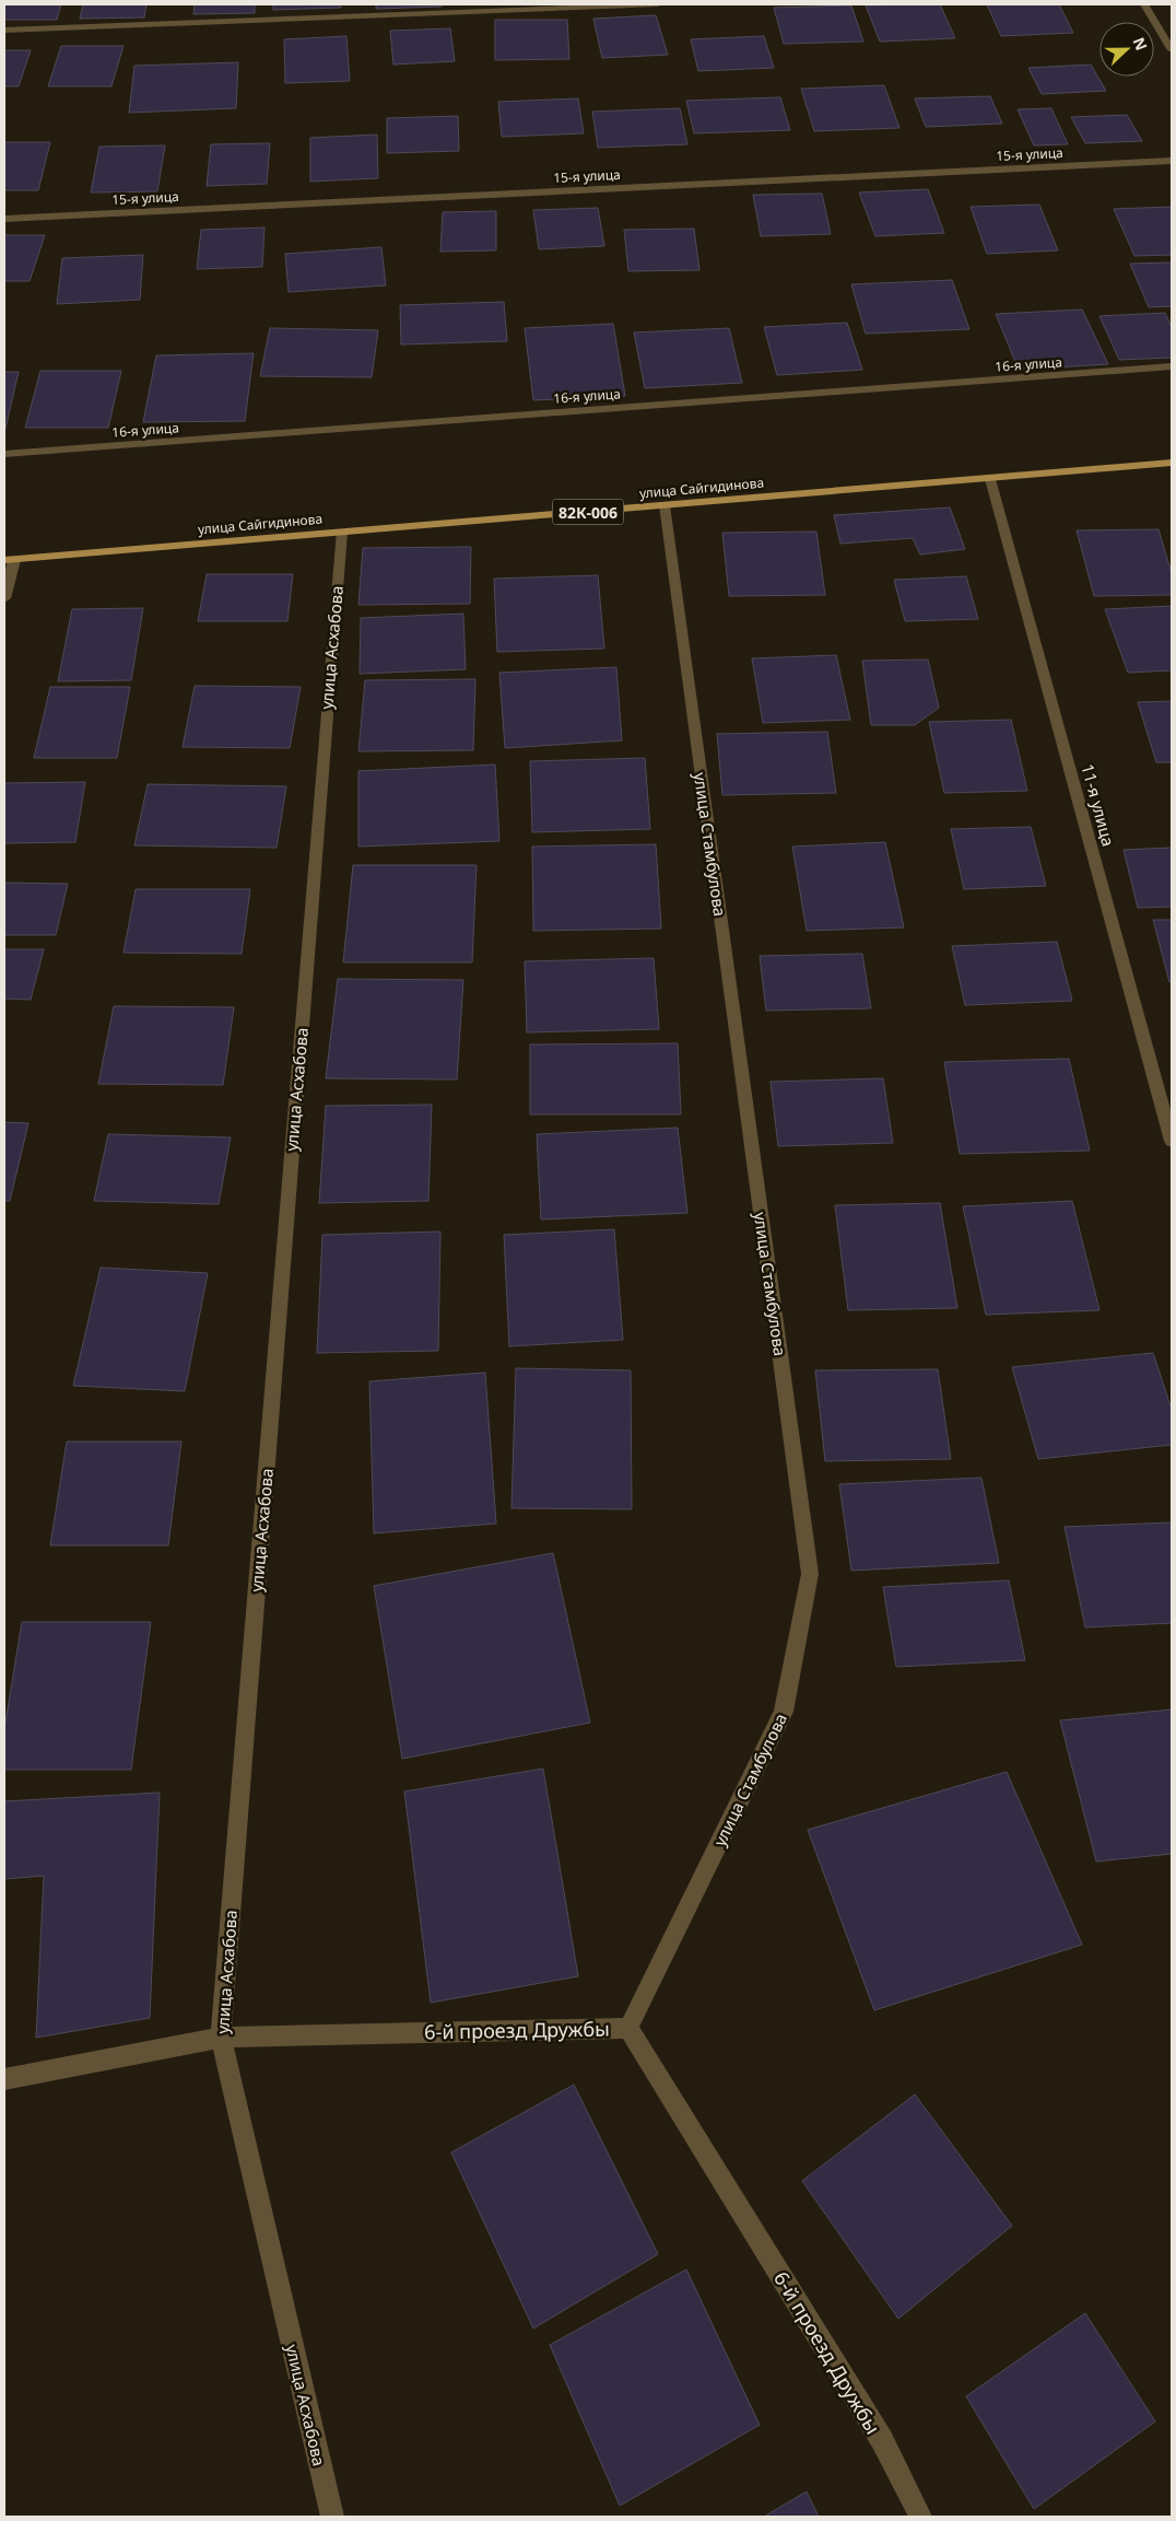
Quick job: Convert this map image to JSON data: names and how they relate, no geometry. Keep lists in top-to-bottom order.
{
  "streets": {
    "main road": ["улица Сайгидинова", "82К-006"],
    "street": [
      "15-я улица",
      "16-я улица",
      "улица Асхабова",
      "11-я улица",
      "улица Стамбулова",
      "6-й проезд Дружбы"
    ]
  },
  "crossings": [
    ["улица Сайгидинова", "улица Асхабова"],
    ["улица Сайгидинова", "11-я улица"],
    ["улица Сайгидинова", "улица Стамбулова"],
    ["улица Асхабова", "6-й проезд Дружбы"],
    ["улица Стамбулова", "6-й проезд Дружбы"]
  ],
  "north": "right"
}
